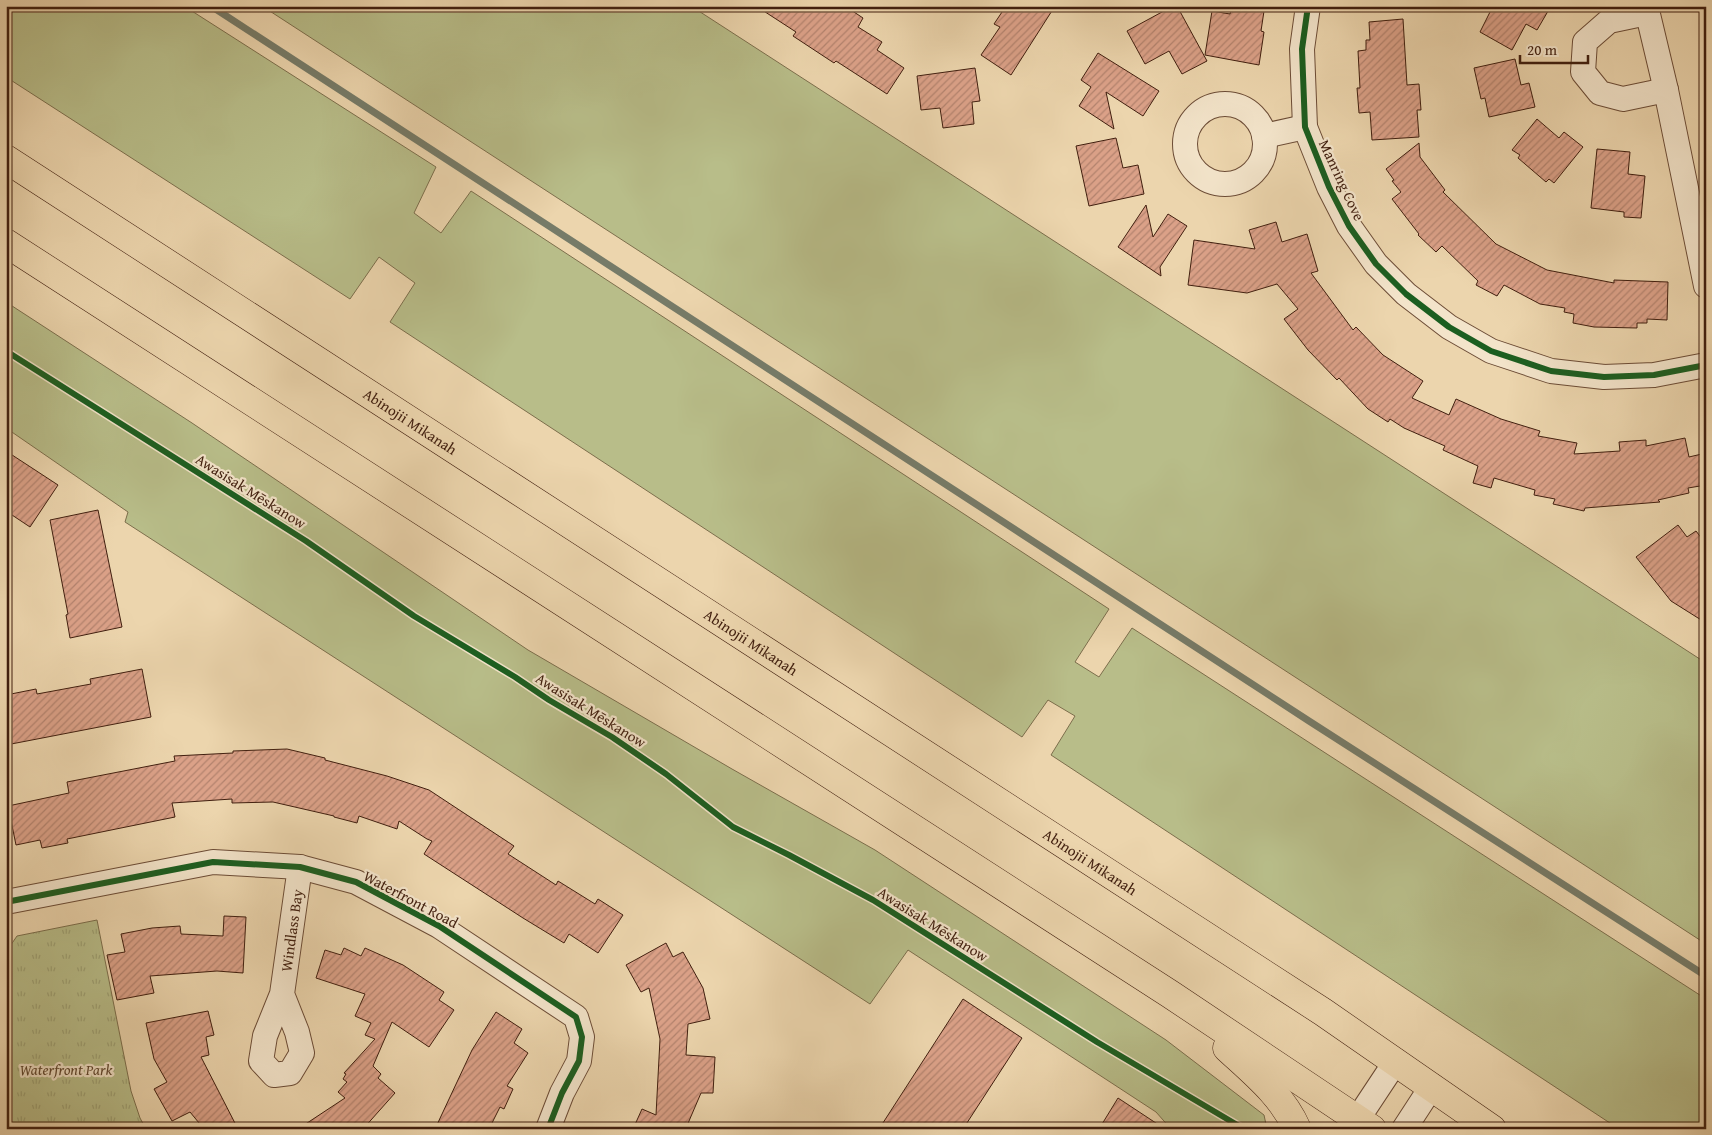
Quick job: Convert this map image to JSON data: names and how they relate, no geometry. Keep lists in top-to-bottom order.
{
  "streets": {
    "main road": ["Abinojii Mikanah"],
    "street": ["Manring Cove", "Waterfront Road", "Windlass Bay"],
    "cycle path": ["Awasisak Mēskanow"]
  },
  "crossings": [
    ["Waterfront Road", "Windlass Bay"]
  ],
  "parks": ["Waterfront Park"],
  "scale_bar": "20 m"
}
